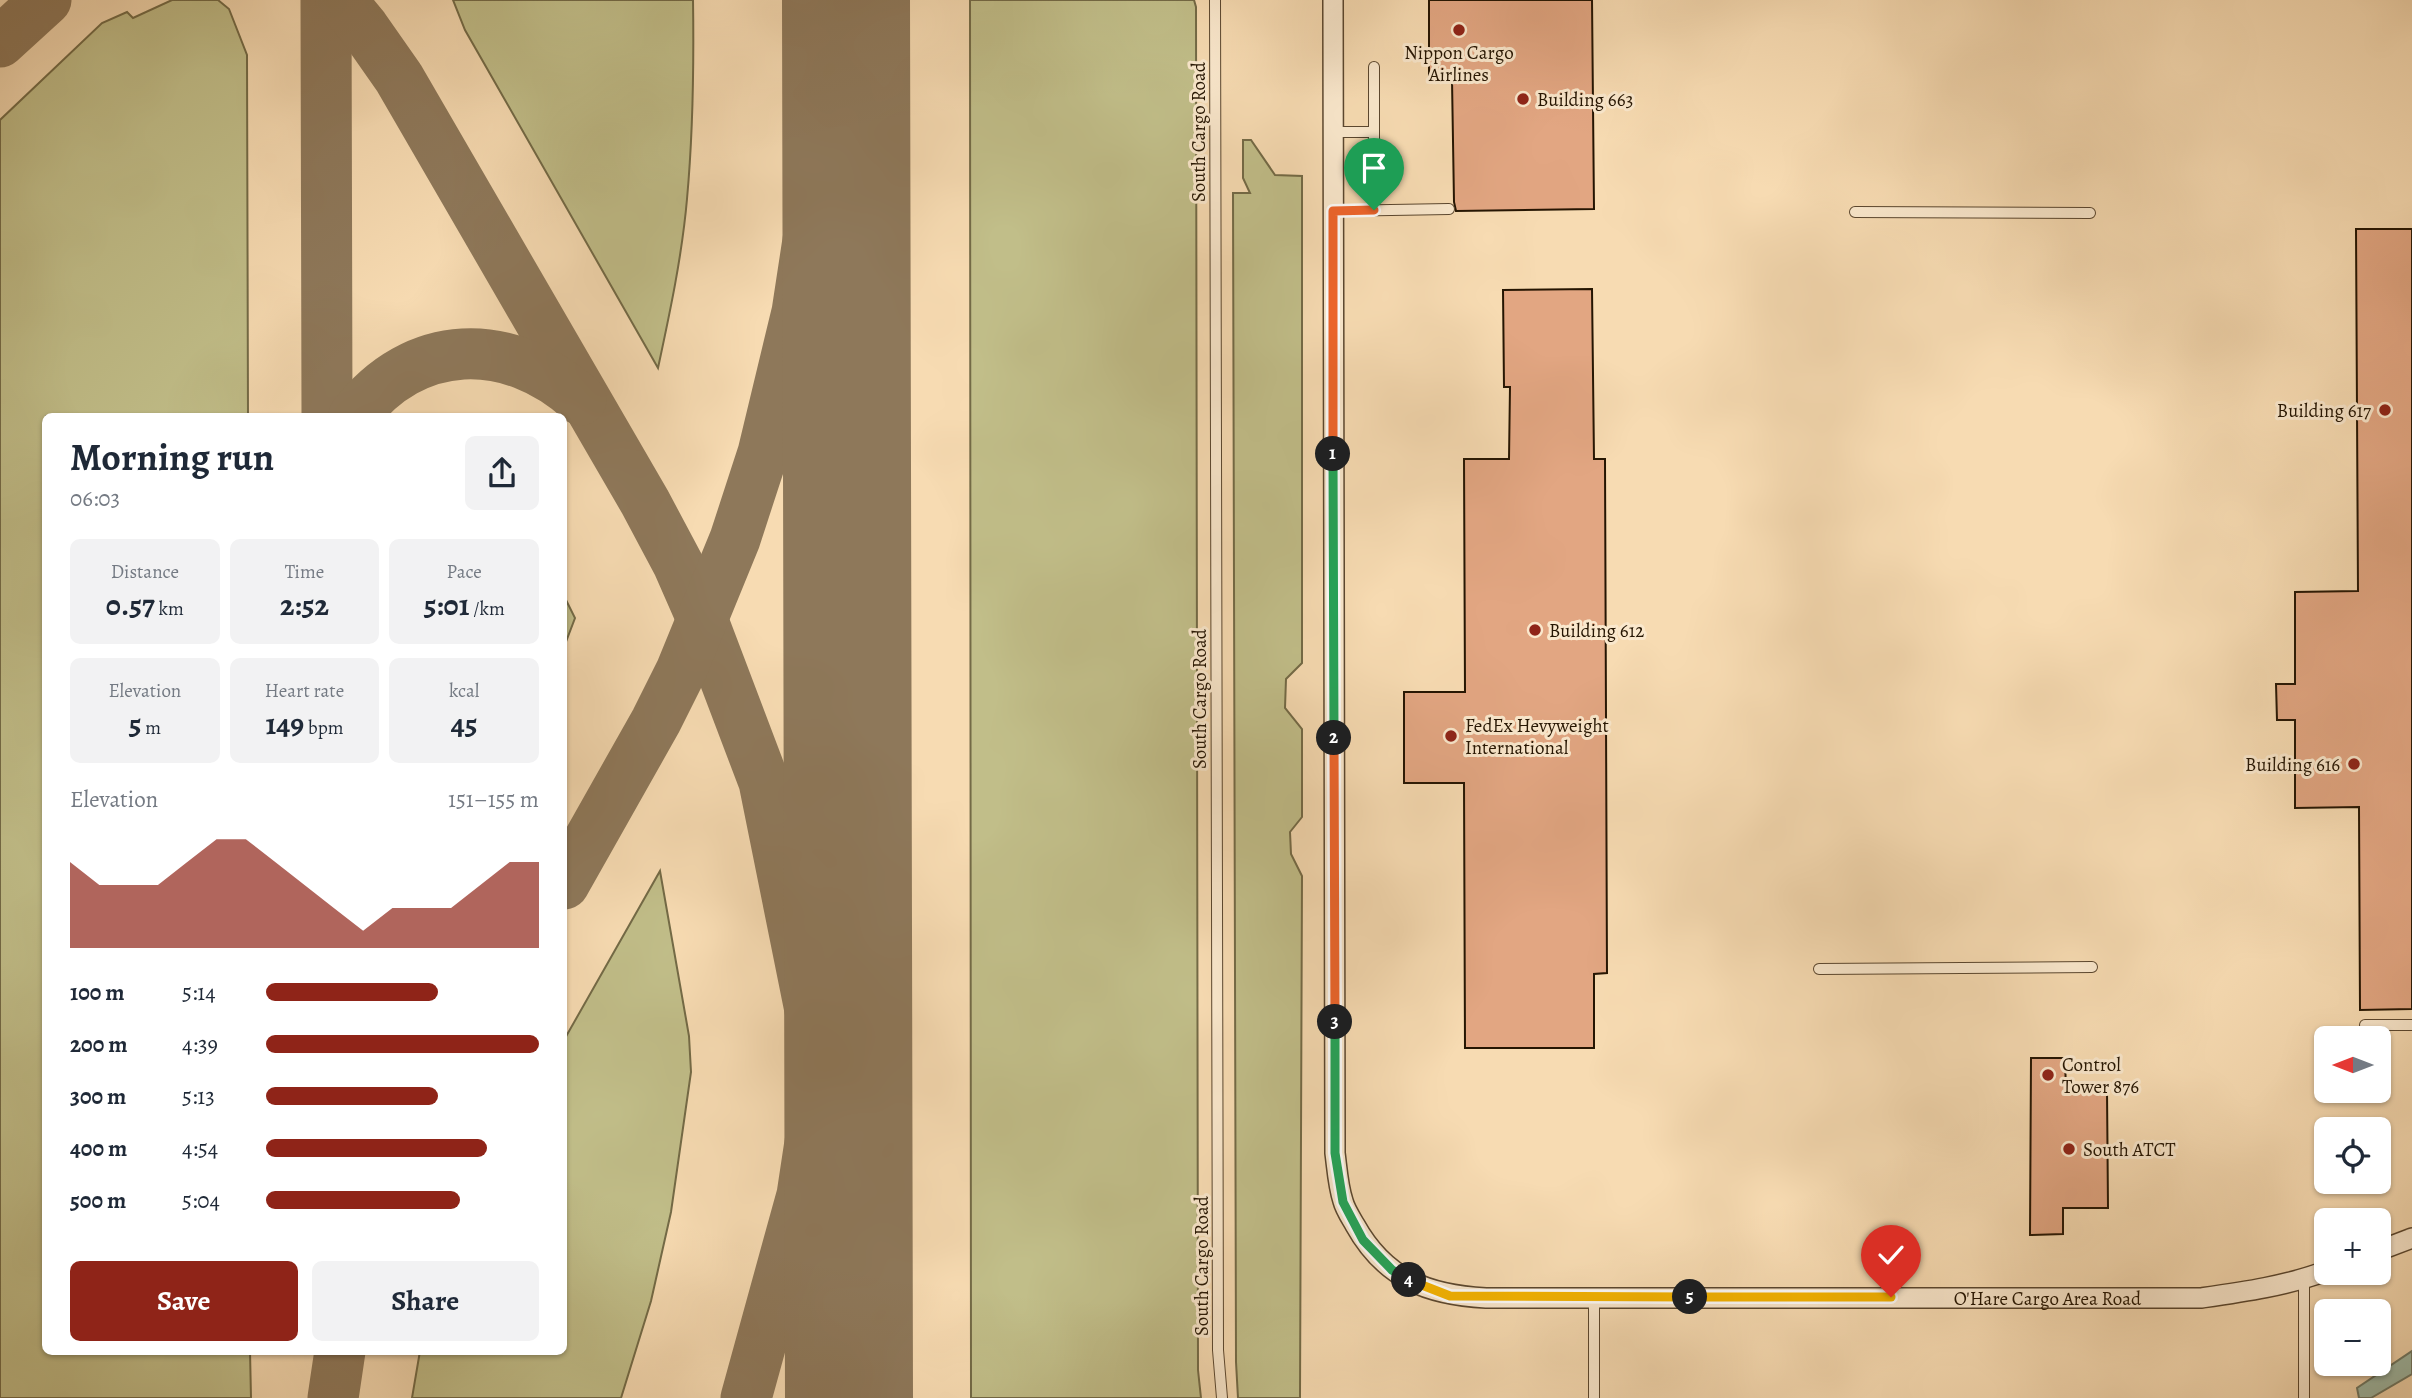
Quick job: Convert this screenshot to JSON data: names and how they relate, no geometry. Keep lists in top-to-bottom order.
{
  "streets": {
    "street": ["O'Hare Cargo Area Road"],
    "lane": ["South Cargo Road"]
  },
  "places": [
    "Nippon Cargo Airlines",
    "Building 663",
    "Building 617",
    "Building 612",
    "FedEx Hevyweight International",
    "Building 616",
    "Control Tower 876",
    "South ATCT"
  ],
  "north": "left",
  "page": {
    "heading": ["Morning run", "06:03"],
    "pins": [
      "1",
      "2",
      "3",
      "4",
      "5"
    ],
    "stats": [
      ["Distance", "0.57 km"],
      ["Time", "2:52"],
      ["Pace", "5:01 /km"],
      ["Elevation", "5 m"],
      ["Heart rate", "149 bpm"],
      ["kcal", "45"]
    ],
    "chart": ["Elevation", "151–155 m"],
    "list": [
      {
        "name": "100 m",
        "note": "5:14"
      },
      {
        "name": "200 m",
        "note": "4:39"
      },
      {
        "name": "300 m",
        "note": "5:13"
      },
      {
        "name": "400 m",
        "note": "4:54"
      },
      {
        "name": "500 m",
        "note": "5:04"
      }
    ],
    "map_buttons": ["+", "−"],
    "buttons": ["Save", "Share"]
  }
}
